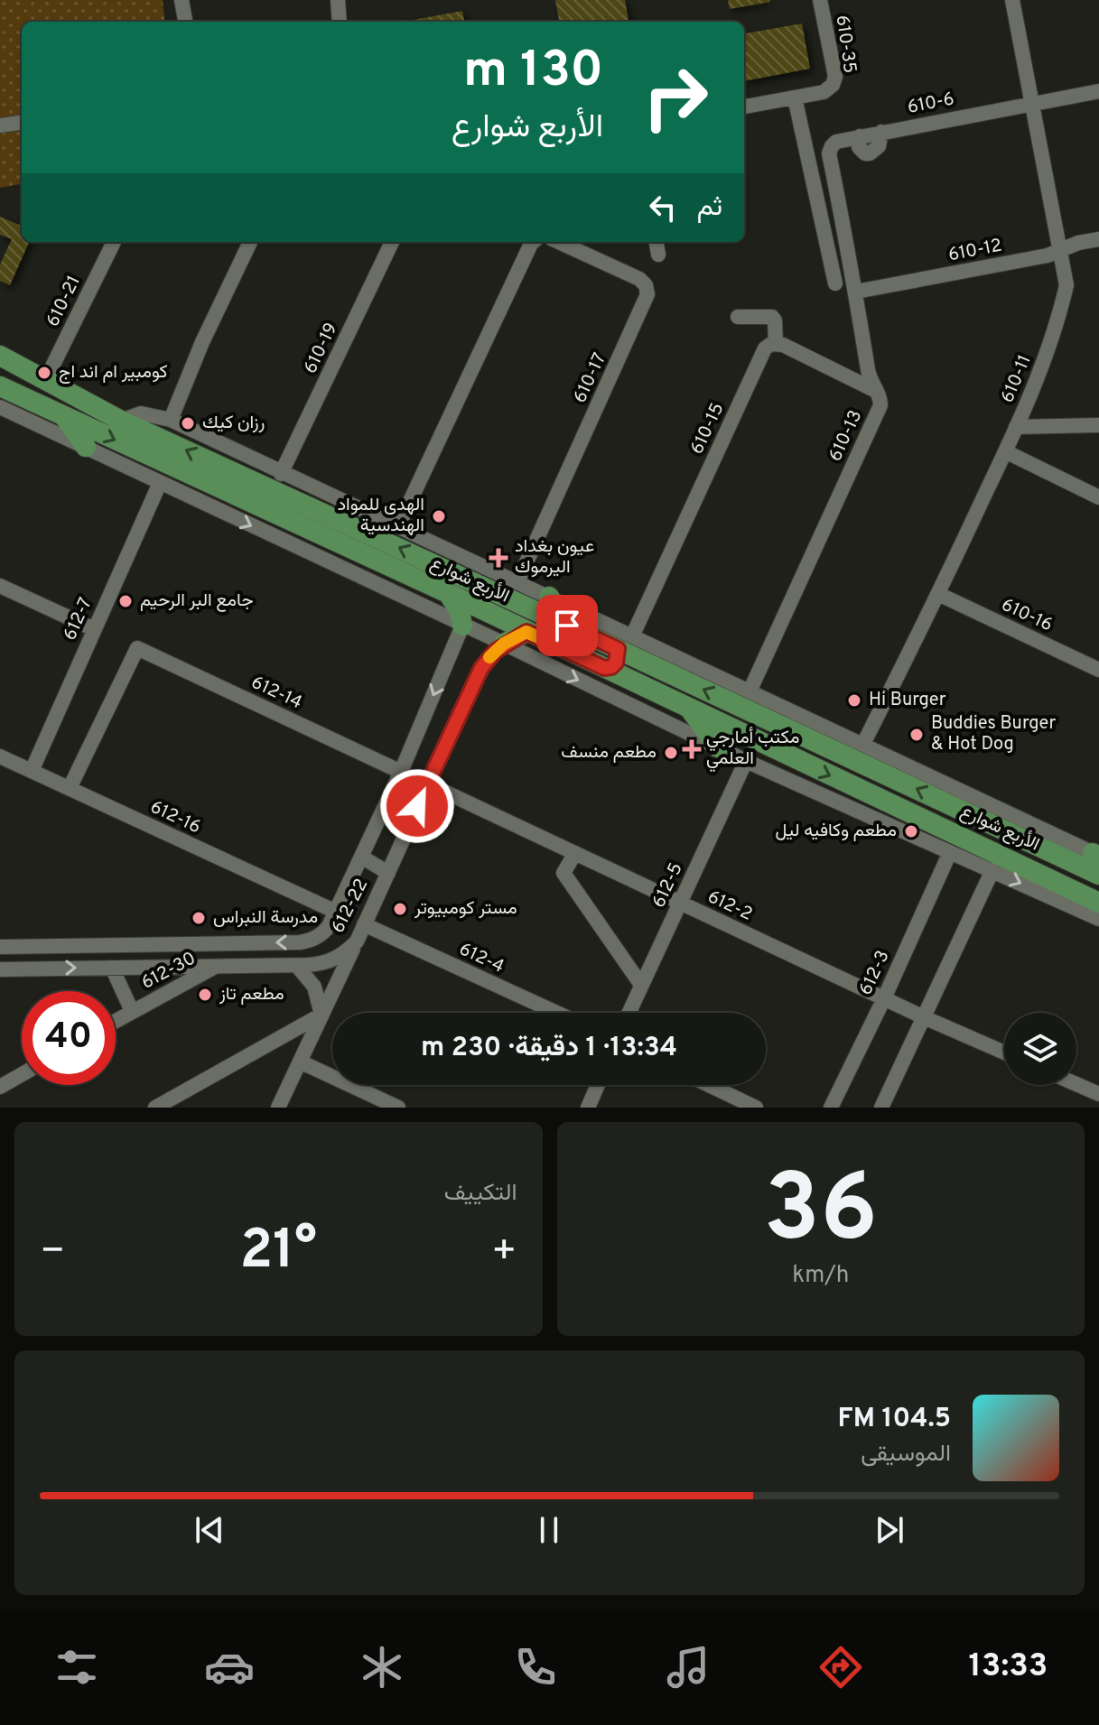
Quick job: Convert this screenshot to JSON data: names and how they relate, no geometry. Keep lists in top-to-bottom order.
{
  "streets": {
    "main road": ["الأربع شوارع"],
    "street": [
      "610-35",
      "610-6",
      "610-12",
      "610-21",
      "610-19",
      "610-17",
      "610-11",
      "610-15",
      "610-13",
      "610-16",
      "612-7",
      "612-14",
      "612-16",
      "612-5",
      "612-22",
      "612-2",
      "612-4",
      "612-30",
      "612-3"
    ]
  },
  "crossings": [
    ["610-6", "610-11"],
    ["610-6", "610-13"],
    ["610-12", "610-11"],
    ["610-12", "610-13"],
    ["610-21", "الأربع شوارع"],
    ["610-11", "610-16"],
    ["610-15", "الأربع شوارع"],
    ["612-7", "612-16"],
    ["612-14", "612-16"],
    ["612-14", "612-22"],
    ["612-16", "612-22"],
    ["612-5", "612-2"],
    ["612-22", "612-2"],
    ["612-22", "612-4"],
    ["612-22", "612-30"],
    ["612-2", "612-3"]
  ],
  "places": {
    "other": [
      "كومبير ام اند اج",
      "رزان كيك",
      "الهدى للمواد الهندسية",
      "جامع البر الرحيم",
      "Hi Burger",
      "Buddies Burger & Hot Dog",
      "مطعم منسف",
      "مطعم وكافيه ليل",
      "مستر كومبيوتر",
      "مدرسة النبراس",
      "مطعم تاز"
    ],
    "health": ["عيون بغداد اليرموك", "مكتب أمارجي العلمي"]
  },
  "page": {
    "turn": ["130 m", "الأربع شوارع"],
    "then": "ثم",
    "limit": "40",
    "trip": "13:34 · 1 دقيقة · 230 m",
    "tile": [
      ["36", "km/h"],
      "التكييف"
    ],
    "heat": ["−", "21°", "+"],
    "song": ["104.5 FM", "الموسيقى"],
    "tabs": "13:33"
  }
}
